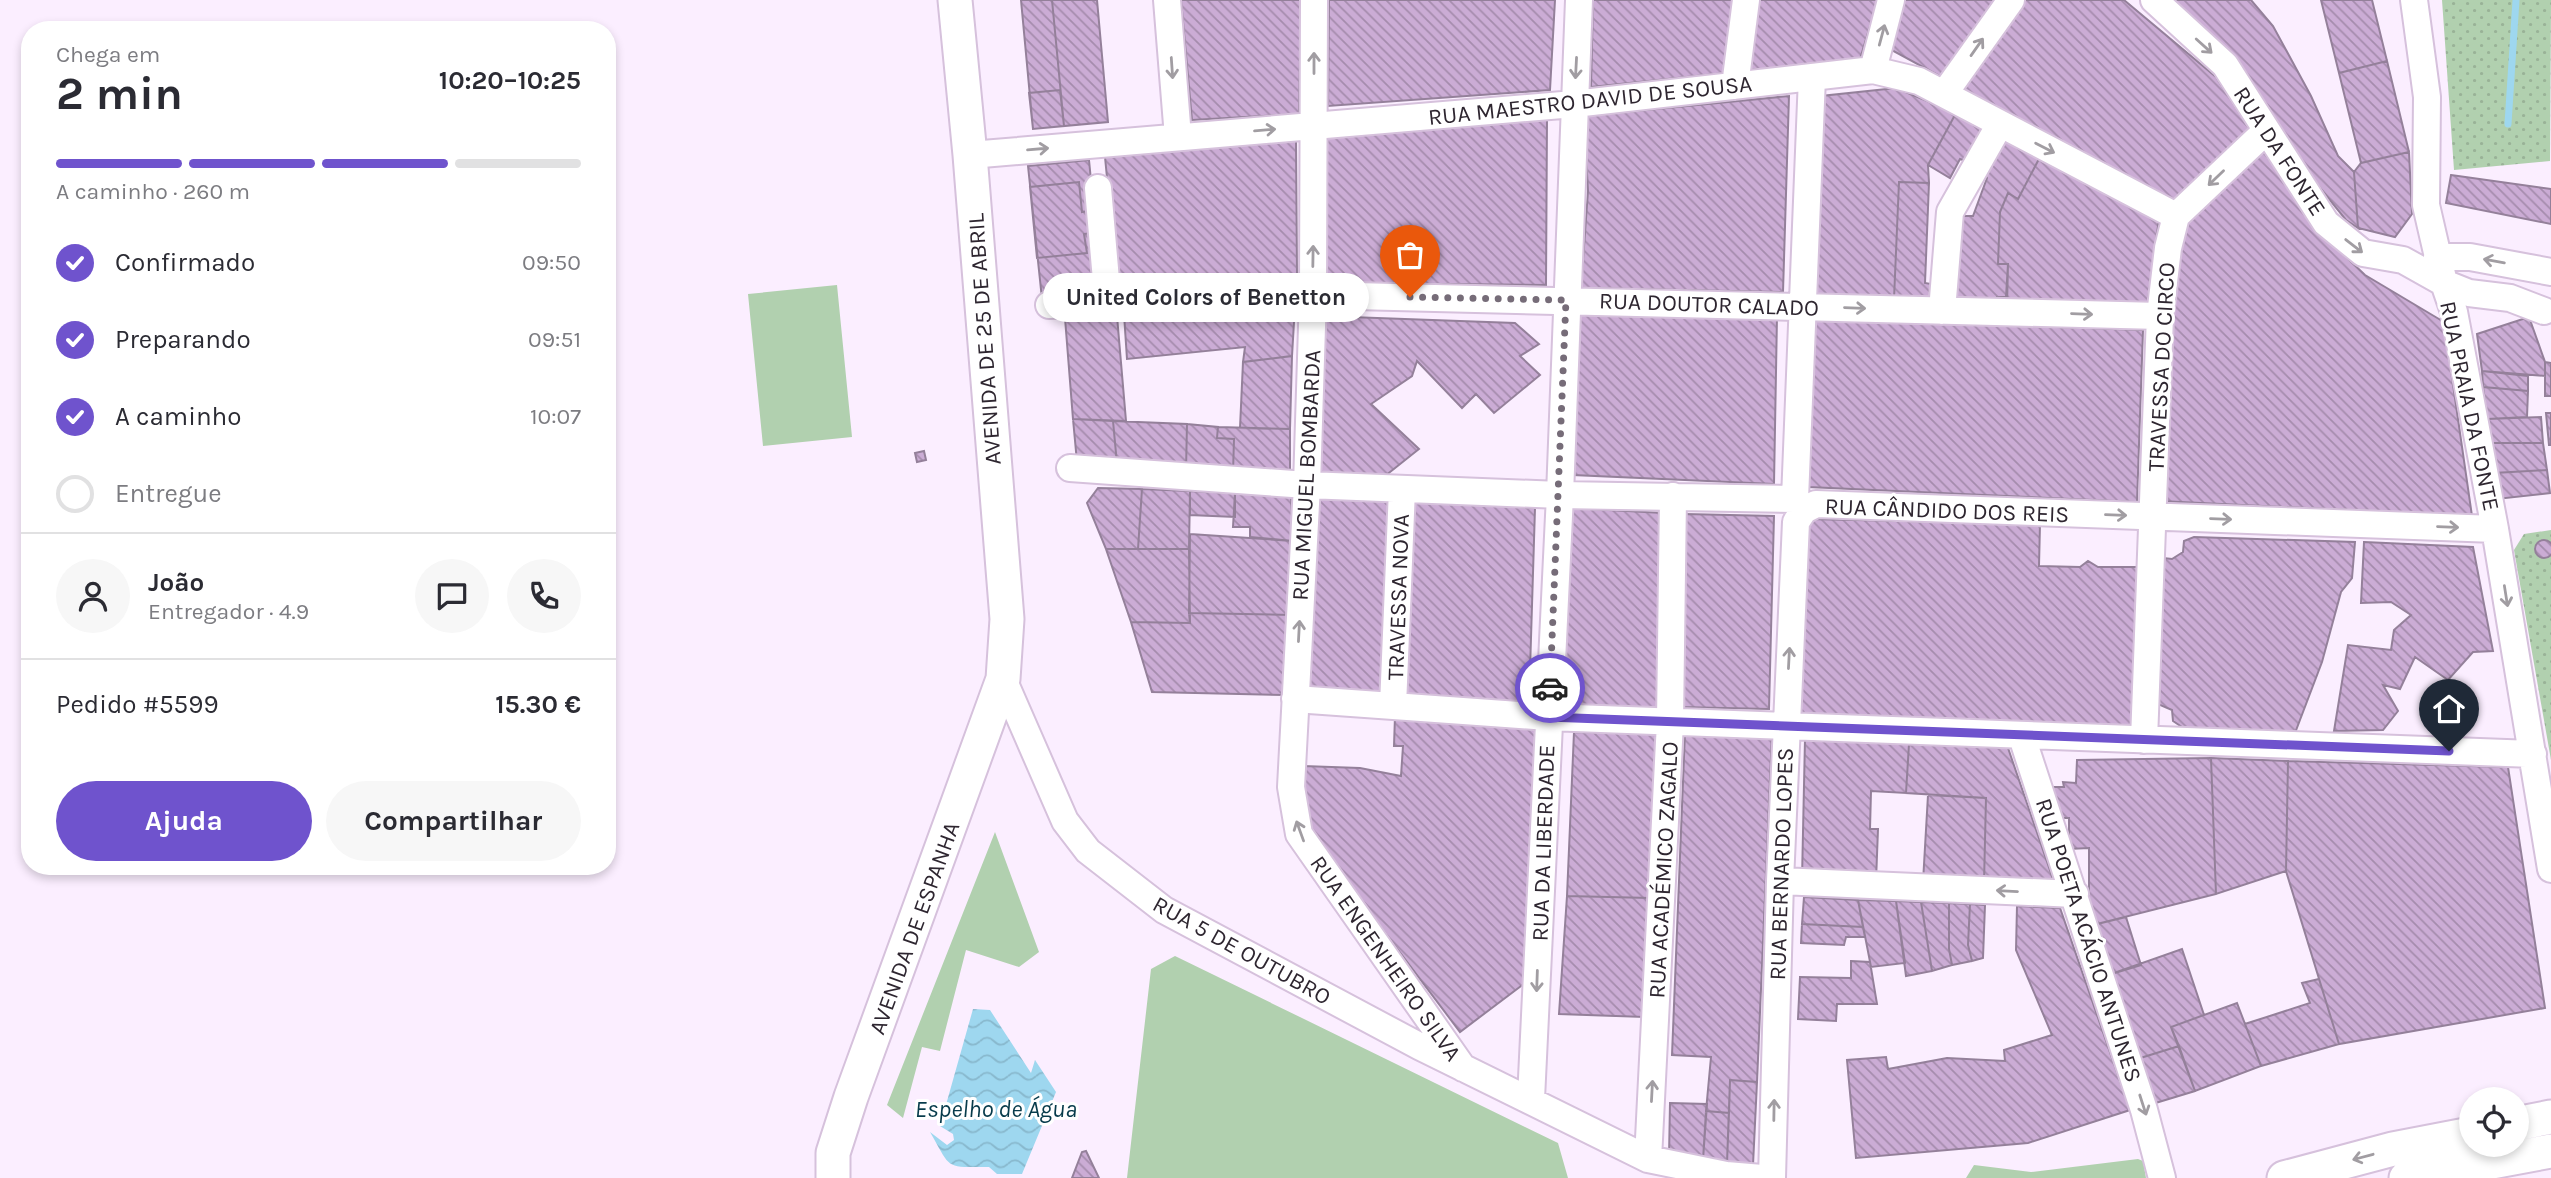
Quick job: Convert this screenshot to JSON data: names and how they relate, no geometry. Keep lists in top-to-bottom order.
{
  "streets": {
    "main road": ["AVENIDA DE 25 DE ABRIL", "AVENIDA DE ESPANHA"],
    "street": [
      "RUA MAESTRO DAVID DE SOUSA",
      "RUA DA FONTE",
      "RUA DOUTOR CALADO",
      "TRAVESSA DO CIRCO",
      "RUA PRAIA DA FONTE",
      "RUA MIGUEL BOMBARDA",
      "RUA CÂNDIDO DOS REIS",
      "TRAVESSA NOVA",
      "RUA DA LIBERDADE",
      "RUA BERNARDO LOPES",
      "RUA ACADÉMICO ZAGALO",
      "RUA POETA ACÁCIO ANTUNES",
      "RUA 5 DE OUTUBRO",
      "RUA ENGENHEIRO SILVA"
    ]
  },
  "crossings": [
    ["RUA MAESTRO DAVID DE SOUSA", "AVENIDA DE 25 DE ABRIL"],
    ["RUA MAESTRO DAVID DE SOUSA", "TRAVESSA DO CIRCO"],
    ["RUA MAESTRO DAVID DE SOUSA", "RUA MIGUEL BOMBARDA"],
    ["RUA MAESTRO DAVID DE SOUSA", "RUA DA LIBERDADE"],
    ["RUA MAESTRO DAVID DE SOUSA", "RUA BERNARDO LOPES"],
    ["RUA DA FONTE", "RUA PRAIA DA FONTE"],
    ["RUA DOUTOR CALADO", "TRAVESSA DO CIRCO"],
    ["RUA DOUTOR CALADO", "RUA MIGUEL BOMBARDA"],
    ["RUA DOUTOR CALADO", "RUA DA LIBERDADE"],
    ["RUA DOUTOR CALADO", "RUA BERNARDO LOPES"],
    ["AVENIDA DE 25 DE ABRIL", "AVENIDA DE ESPANHA"],
    ["AVENIDA DE 25 DE ABRIL", "RUA 5 DE OUTUBRO"],
    ["TRAVESSA DO CIRCO", "RUA CÂNDIDO DOS REIS"],
    ["RUA PRAIA DA FONTE", "RUA CÂNDIDO DOS REIS"],
    ["RUA MIGUEL BOMBARDA", "RUA CÂNDIDO DOS REIS"],
    ["RUA MIGUEL BOMBARDA", "RUA ENGENHEIRO SILVA"],
    ["RUA CÂNDIDO DOS REIS", "TRAVESSA NOVA"],
    ["RUA CÂNDIDO DOS REIS", "RUA DA LIBERDADE"],
    ["RUA CÂNDIDO DOS REIS", "RUA BERNARDO LOPES"],
    ["RUA CÂNDIDO DOS REIS", "RUA ACADÉMICO ZAGALO"],
    ["RUA DA LIBERDADE", "RUA ENGENHEIRO SILVA"],
    ["RUA ACADÉMICO ZAGALO", "RUA ENGENHEIRO SILVA"],
    ["AVENIDA DE ESPANHA", "RUA 5 DE OUTUBRO"],
    ["RUA 5 DE OUTUBRO", "RUA ENGENHEIRO SILVA"]
  ],
  "one_way": [
    "RUA MAESTRO DAVID DE SOUSA",
    "RUA DA FONTE",
    "RUA DA LIBERDADE",
    "RUA BERNARDO LOPES",
    "RUA ACADÉMICO ZAGALO",
    "RUA POETA ACÁCIO ANTUNES",
    "RUA ENGENHEIRO SILVA"
  ],
  "water": ["Espelho de Água"],
  "places": ["United Colors of Benetton"],
  "page": {
    "heading": ["2 min", "Chega em", "10:20–10:25"],
    "panel": [
      "João",
      "Entregador · 4.9",
      "Pedido #5599",
      "15.30 €"
    ],
    "bar": "A caminho · 260 m",
    "list": [
      ["Confirmado", "09:50"],
      ["Preparando", "09:51"],
      ["A caminho", "10:07"],
      "Entregue"
    ],
    "bubble": "United Colors of Benetton",
    "buttons": ["Ajuda", "Compartilhar"]
  }
}
